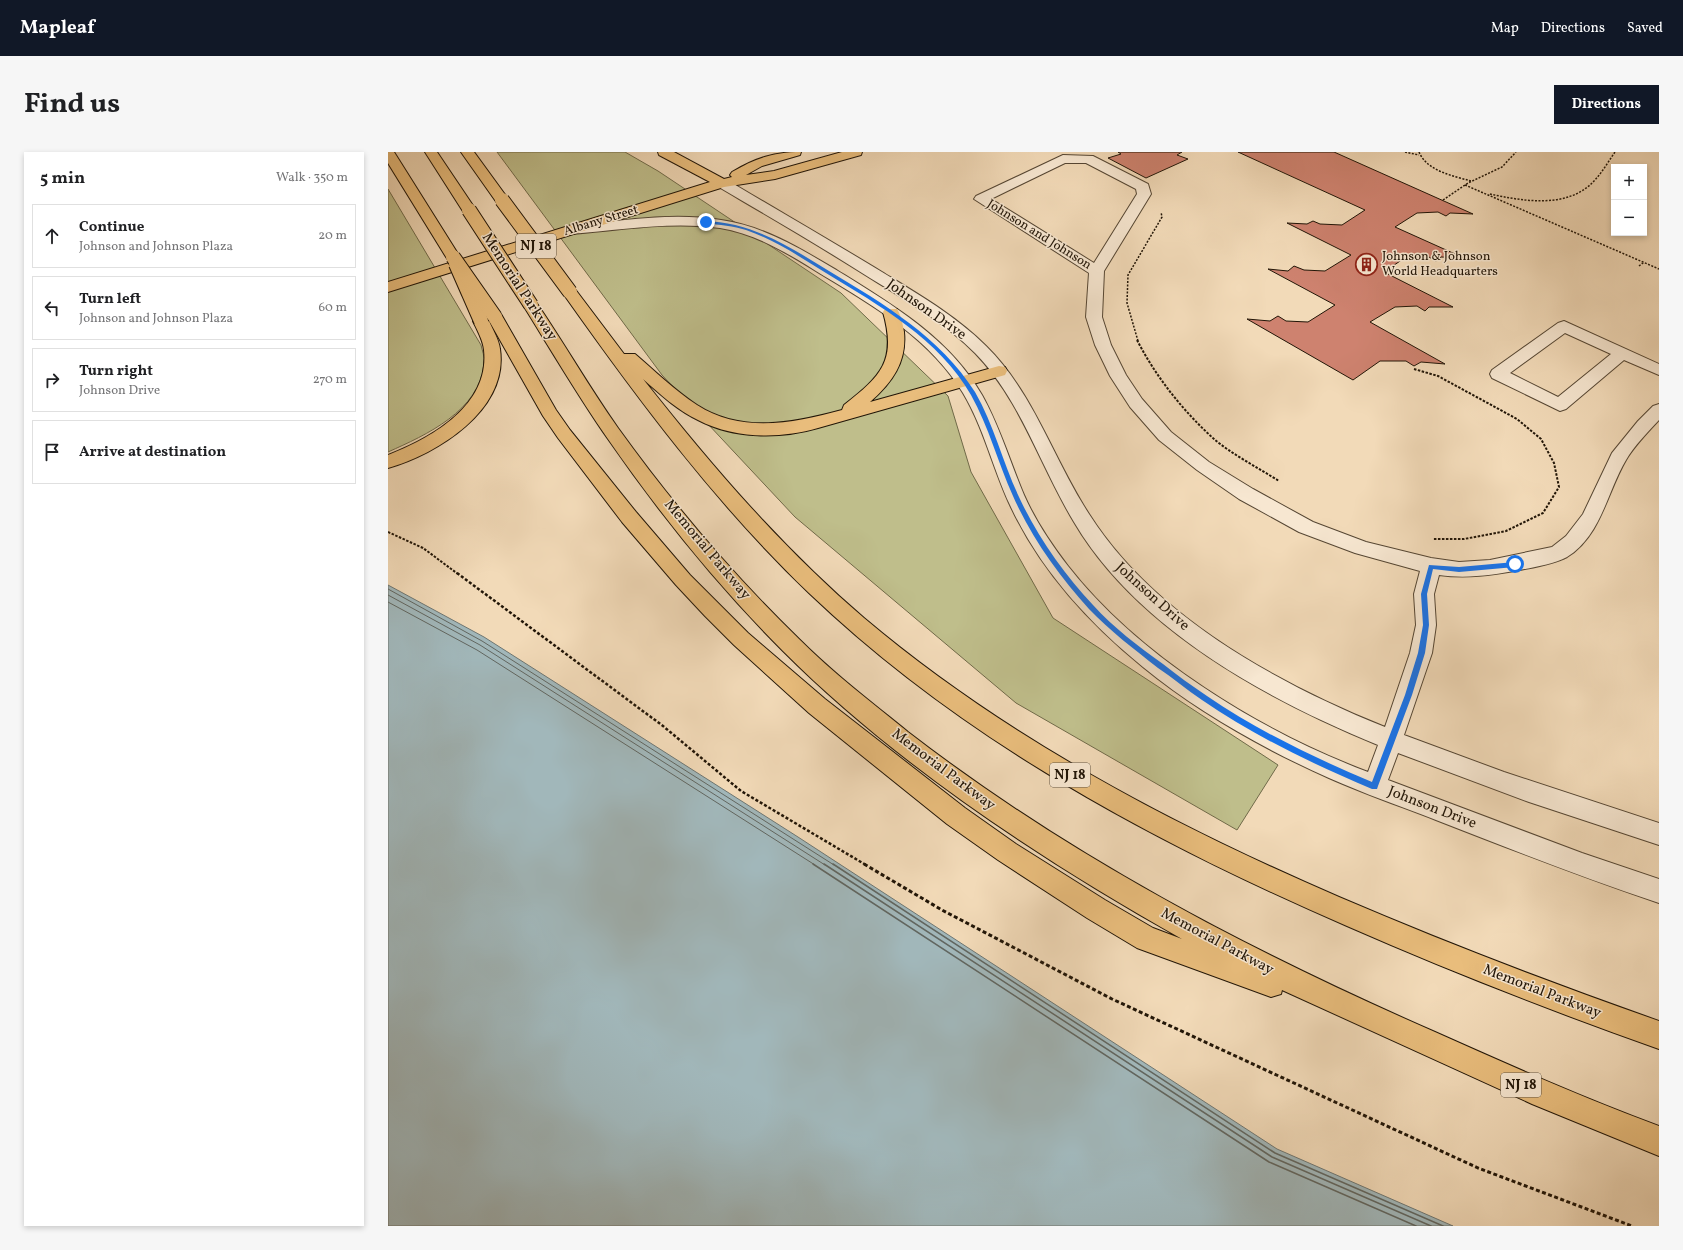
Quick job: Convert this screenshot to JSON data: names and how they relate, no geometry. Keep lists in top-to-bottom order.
{
  "streets": {
    "main road": ["Albany Street", "NJ 18", "Memorial Parkway"],
    "street": ["Johnson and Johnson", "Johnson Drive"]
  },
  "crossings": [
    ["Albany Street", "Johnson Drive"]
  ],
  "places": {
    "building": ["Johnson & Johnson World Headquarters"]
  },
  "page": {
    "header": "Mapleaf",
    "nav": ["Map", "Directions", "Saved"],
    "title": "Find us",
    "buttons": "Directions",
    "heading": ["5 min", "Walk · 350 m"],
    "map_buttons": ["+", "−"],
    "list": [
      ["Continue", "Johnson and Johnson Plaza", "20 m"],
      ["Turn left", "Johnson and Johnson Plaza", "60 m"],
      ["Turn right", "Johnson Drive", "270 m"],
      "Arrive at destination"
    ]
  }
}
